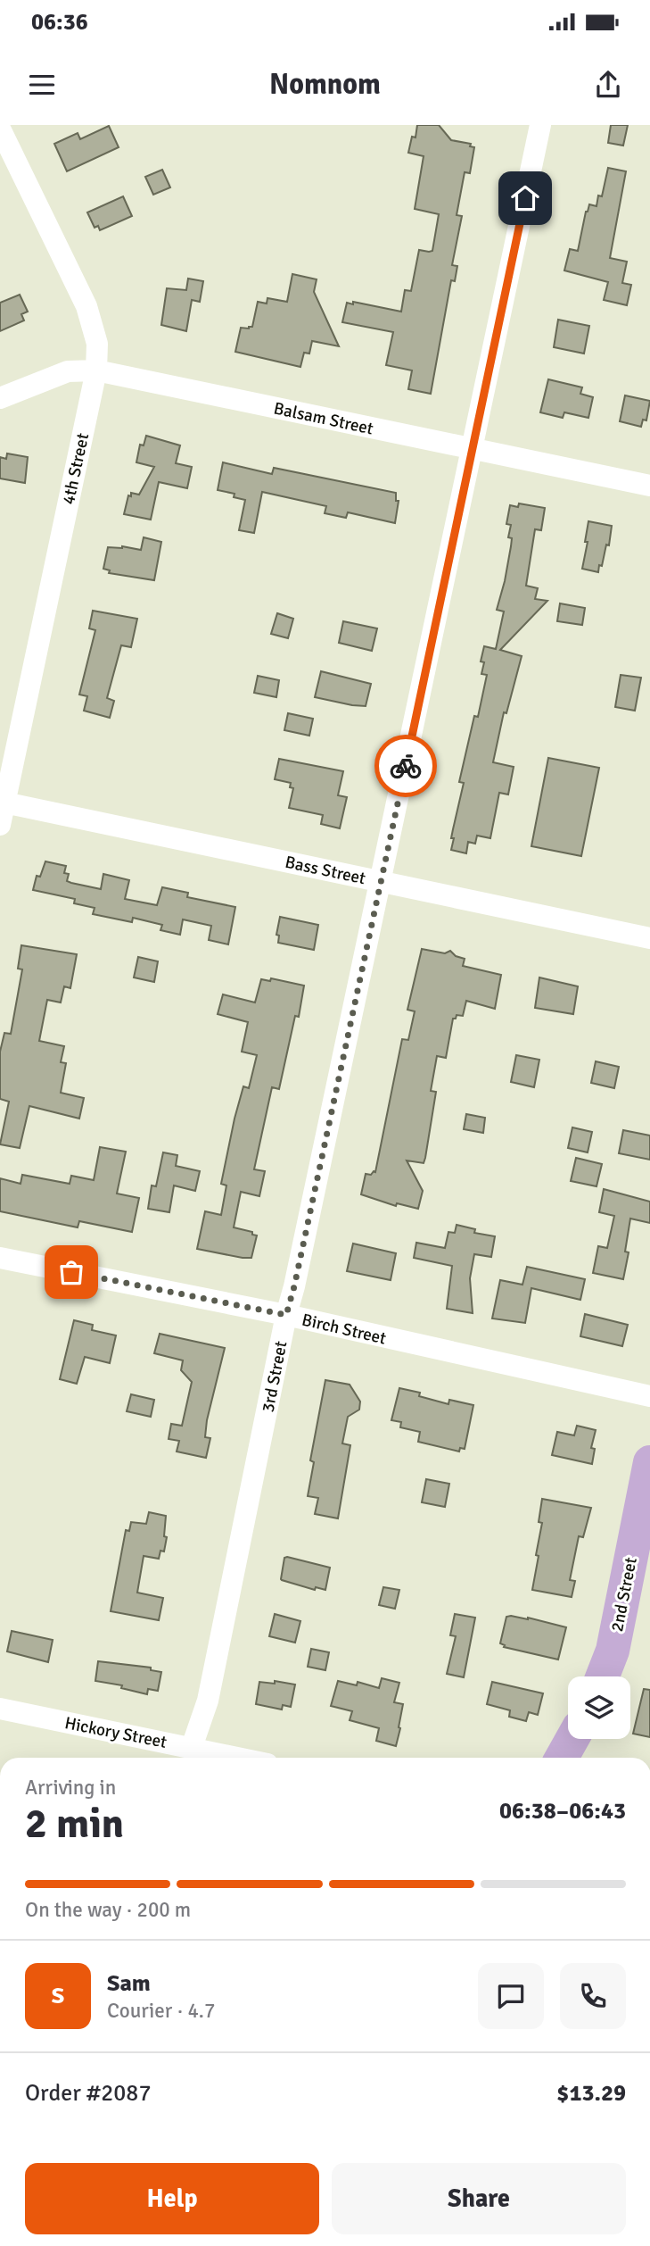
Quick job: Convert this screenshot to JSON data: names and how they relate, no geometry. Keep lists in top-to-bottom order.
{
  "streets": {
    "main road": ["2nd Street"],
    "street": [
      "Balsam Street",
      "4th Street",
      "Bass Street",
      "Birch Street",
      "3rd Street",
      "Hickory Street"
    ]
  },
  "crossings": [
    ["Balsam Street", "4th Street"],
    ["Balsam Street", "3rd Street"],
    ["4th Street", "Bass Street"],
    ["Bass Street", "3rd Street"],
    ["Birch Street", "3rd Street"],
    ["3rd Street", "Hickory Street"]
  ],
  "page": {
    "status": "06:36",
    "header": "Nomnom",
    "heading": ["2 min", "Arriving in", "06:38–06:43"],
    "panel": [
      "Sam",
      "Courier · 4.7",
      "Order #2087",
      "$13.29"
    ],
    "bar": "On the way · 200 m",
    "round": "S",
    "buttons": ["Help", "Share"]
  }
}
